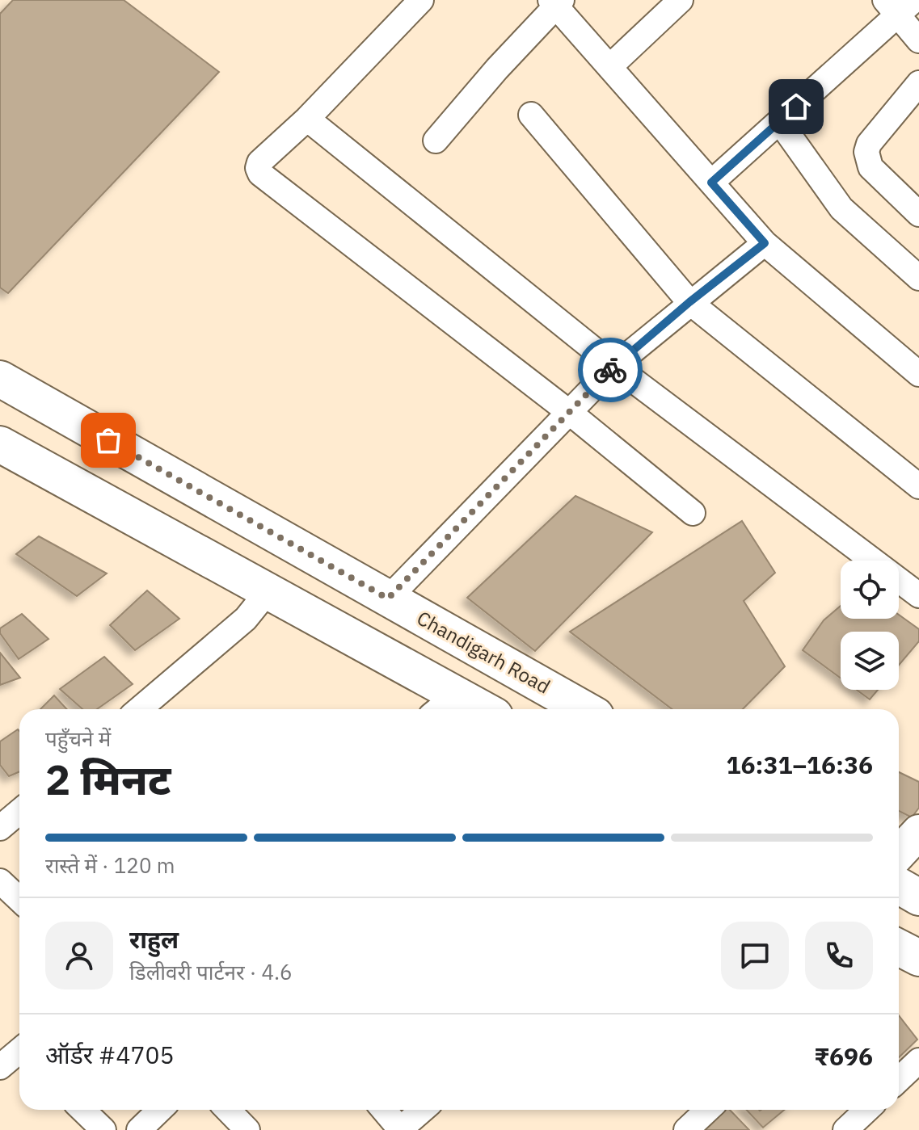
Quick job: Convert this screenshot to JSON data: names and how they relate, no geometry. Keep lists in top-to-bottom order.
{
  "streets": {
    "main road": ["Chandigarh Road"]
  },
  "page": {
    "heading": ["2 मिनट", "पहुँचने में", "16:31–16:36"],
    "panel": [
      "राहुल",
      "डिलीवरी पार्टनर · 4.6",
      "ऑर्डर #4705",
      "₹696"
    ],
    "bar": "रास्ते में · 120 m"
  }
}
